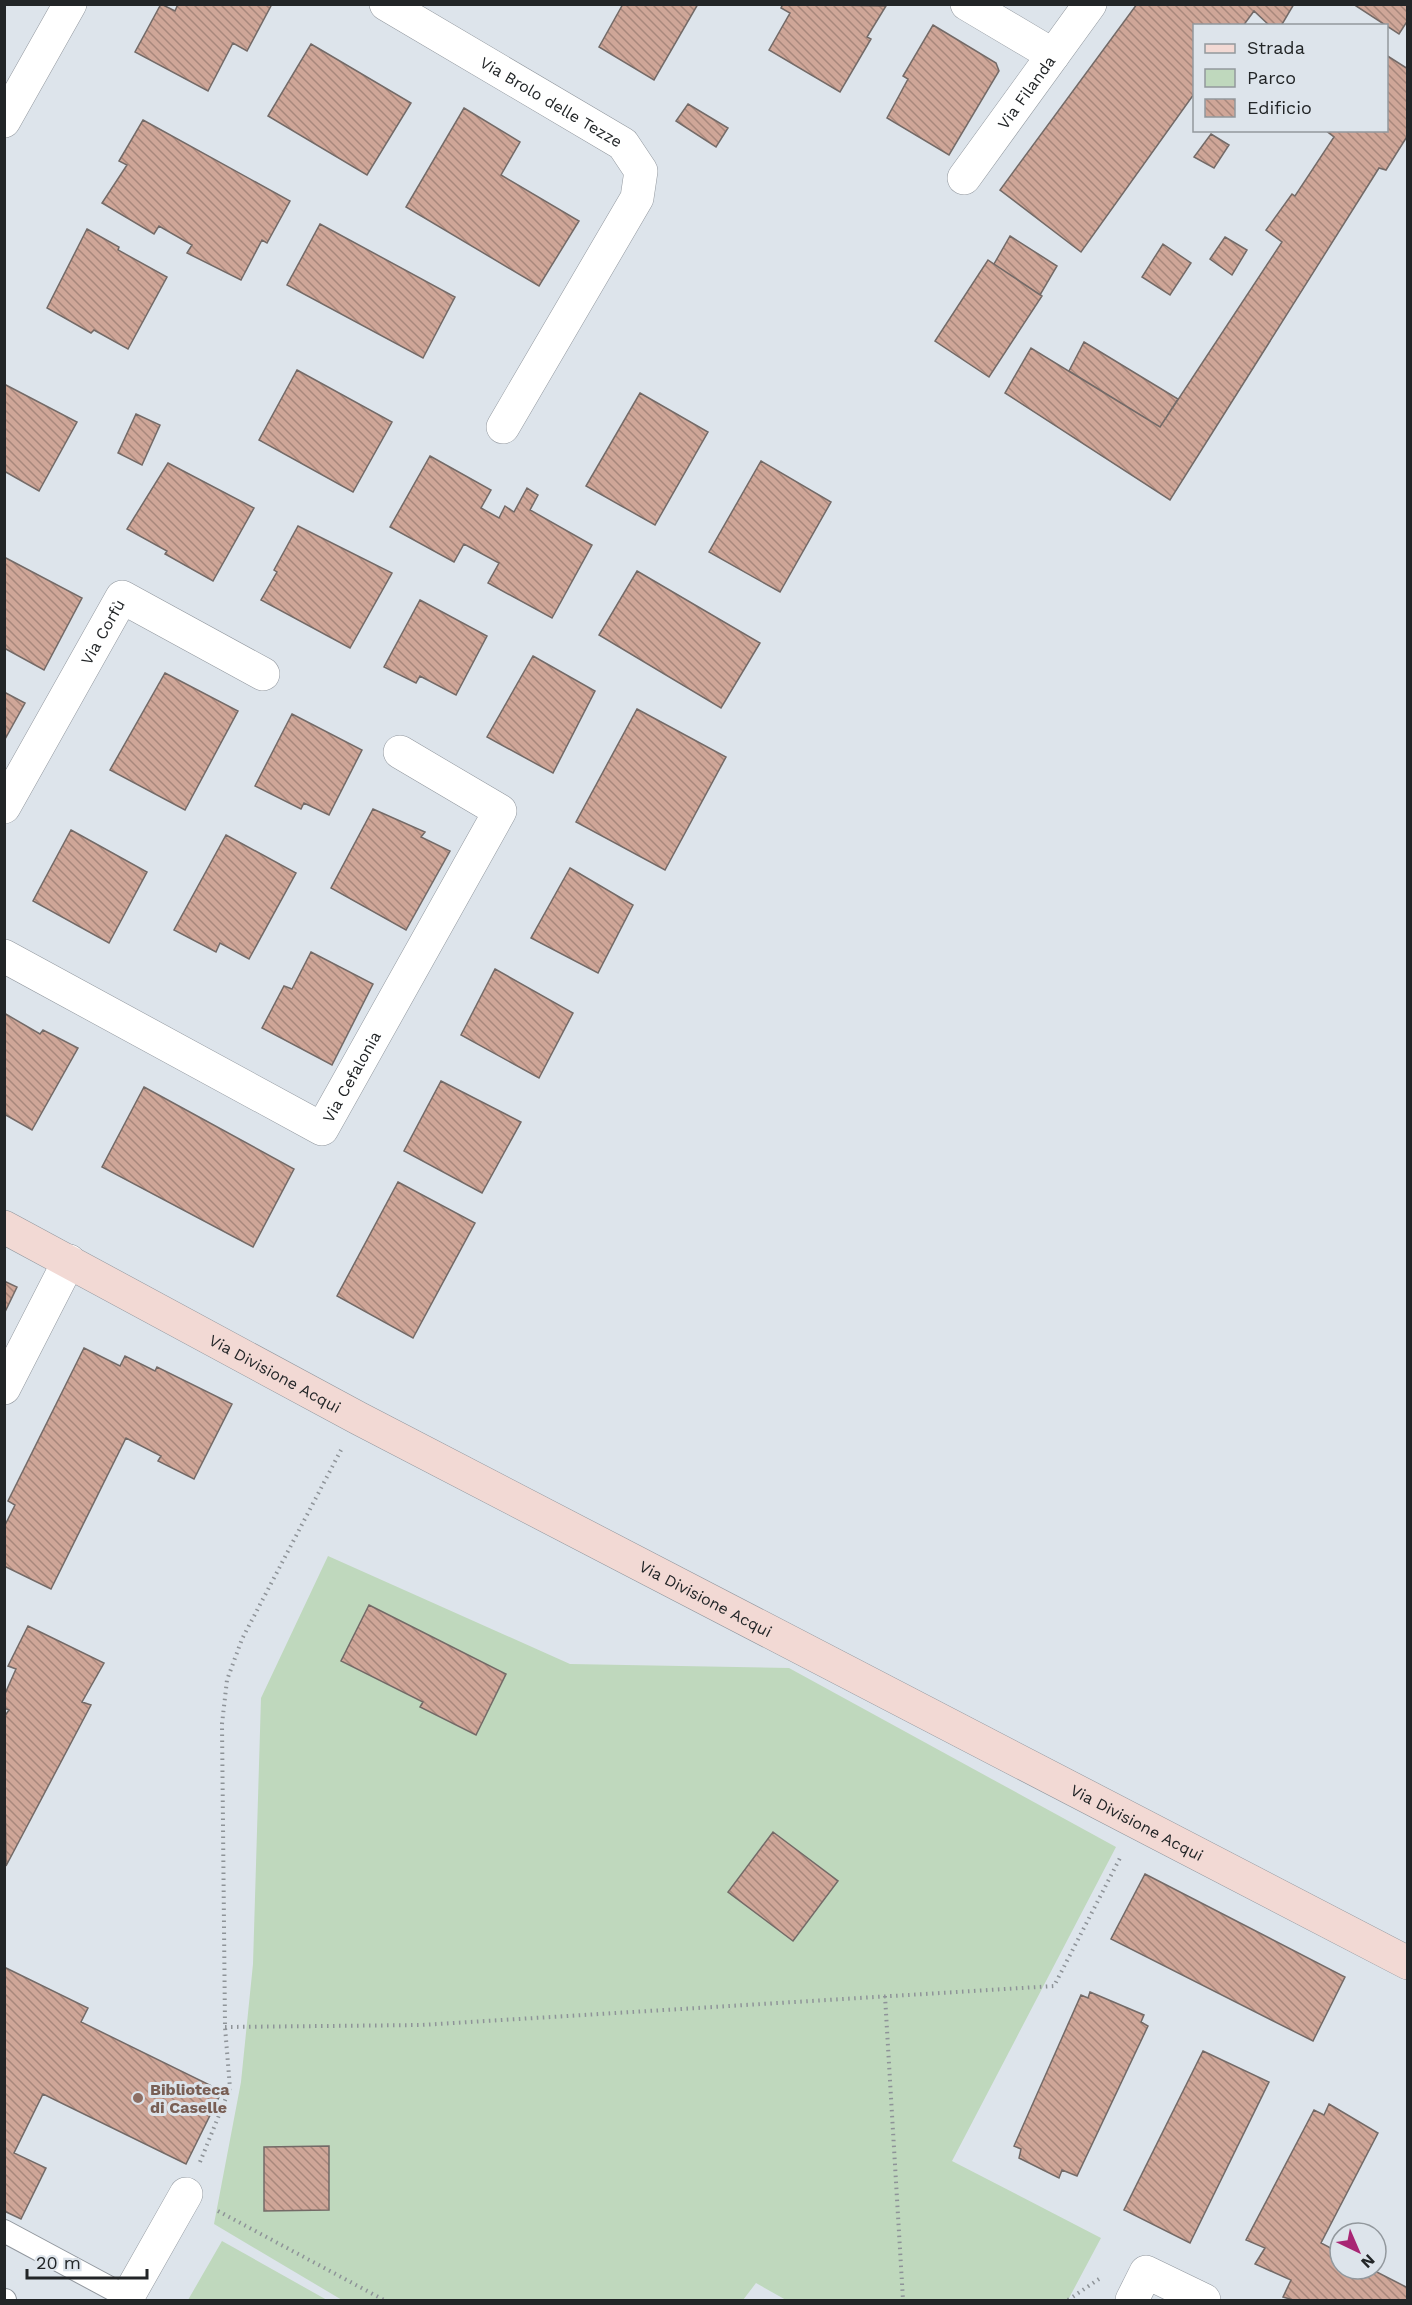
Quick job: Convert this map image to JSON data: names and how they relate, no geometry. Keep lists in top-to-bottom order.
{
  "streets": {
    "street": [
      "Via Filanda",
      "Via Brolo delle Tezze",
      "Via Corfù",
      "Via Cefalonia",
      "Via Divisione Acqui"
    ]
  },
  "places": ["Biblioteca di Caselle"],
  "legend": ["Strada", "Parco", "Edificio"],
  "scale_bar": "20 m",
  "north": "bottom right"
}
